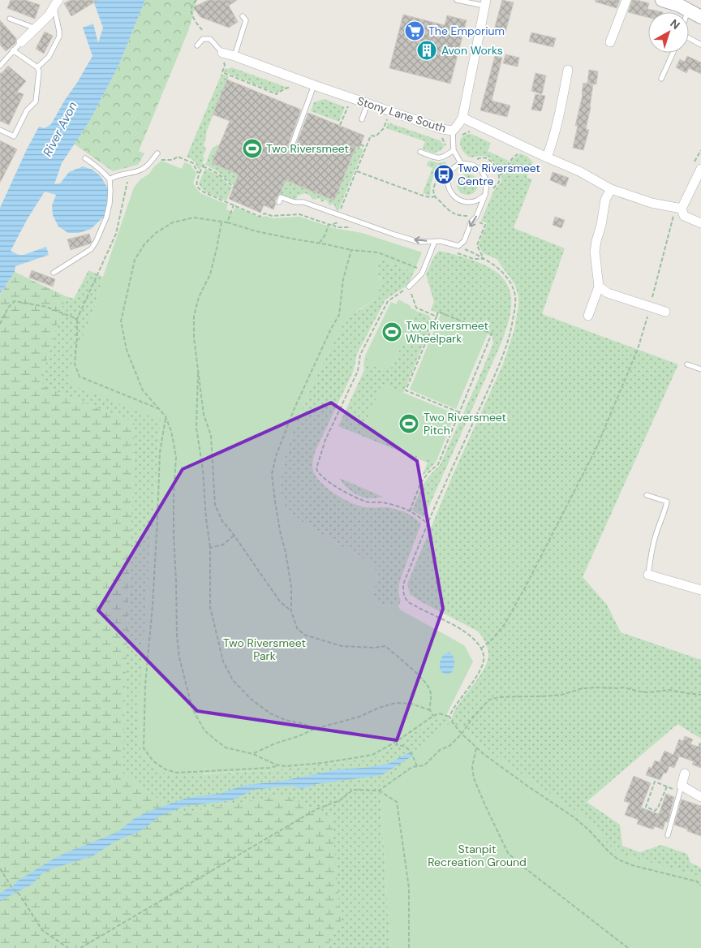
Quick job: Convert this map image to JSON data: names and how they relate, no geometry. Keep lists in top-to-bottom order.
{
  "streets": {
    "street": ["Stony Lane South"]
  },
  "water": ["River Avon"],
  "parks": ["Two Riversmeet Park", "Stanpit Recreation Ground"],
  "places": {
    "supermarket": ["The Emporium"],
    "building": ["Avon Works"],
    "sports": ["Two Riversmeet", "Two Riversmeet Wheelpark", "Two Riversmeet Pitch"],
    "bus stop": ["Two Riversmeet Centre"]
  },
  "north": "top right"
}
